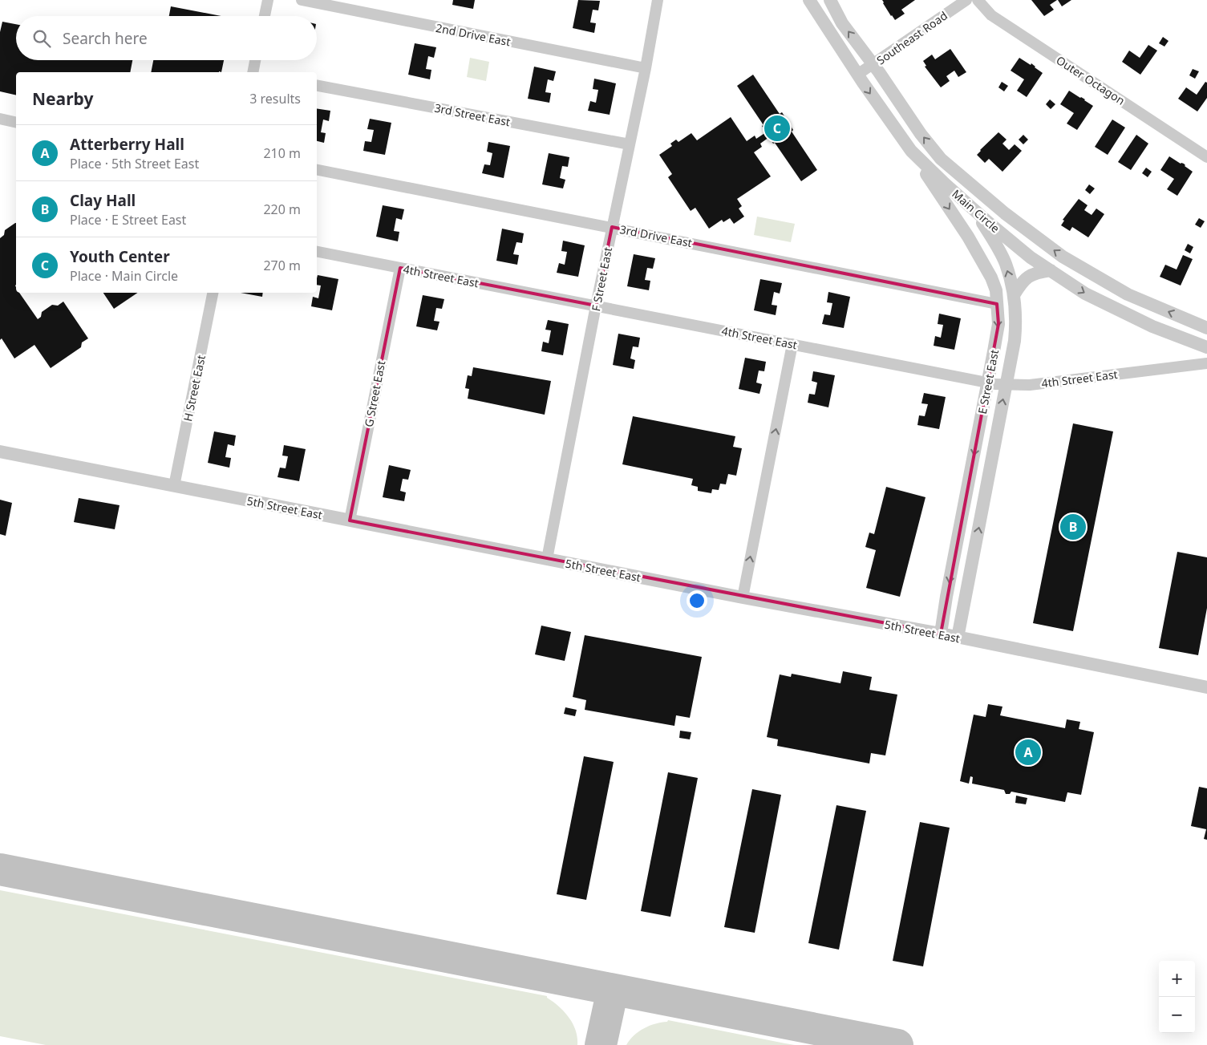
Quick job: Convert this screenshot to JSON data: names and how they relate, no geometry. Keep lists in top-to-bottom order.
{
  "streets": {
    "street": [
      "2nd Drive East",
      "Southeast Road",
      "Outer Octagon",
      "3rd Street East",
      "Main Circle",
      "3rd Drive East",
      "4th Street East",
      "F Street East",
      "E Street East",
      "H Street East",
      "G Street East",
      "5th Street East"
    ]
  },
  "crossings": [
    ["2nd Drive East", "F Street East"],
    ["Southeast Road", "Main Circle"],
    ["3rd Street East", "F Street East"],
    ["Main Circle", "E Street East"],
    ["3rd Drive East", "F Street East"],
    ["3rd Drive East", "E Street East"],
    ["4th Street East", "F Street East"],
    ["4th Street East", "E Street East"],
    ["4th Street East", "G Street East"],
    ["F Street East", "5th Street East"],
    ["E Street East", "5th Street East"],
    ["H Street East", "5th Street East"],
    ["G Street East", "5th Street East"]
  ],
  "page": {
    "search": "Search here",
    "heading": ["Nearby", "3 results"],
    "pins": ["C", "B", "A"],
    "list": [
      {
        "mark": "A",
        "name": "Atterberry Hall",
        "note": "Place · 5th Street East",
        "value": "210 m"
      },
      {
        "mark": "B",
        "name": "Clay Hall",
        "note": "Place · E Street East",
        "value": "220 m"
      },
      {
        "mark": "C",
        "name": "Youth Center",
        "note": "Place · Main Circle",
        "value": "270 m"
      }
    ],
    "map_buttons": ["+", "−"]
  }
}
